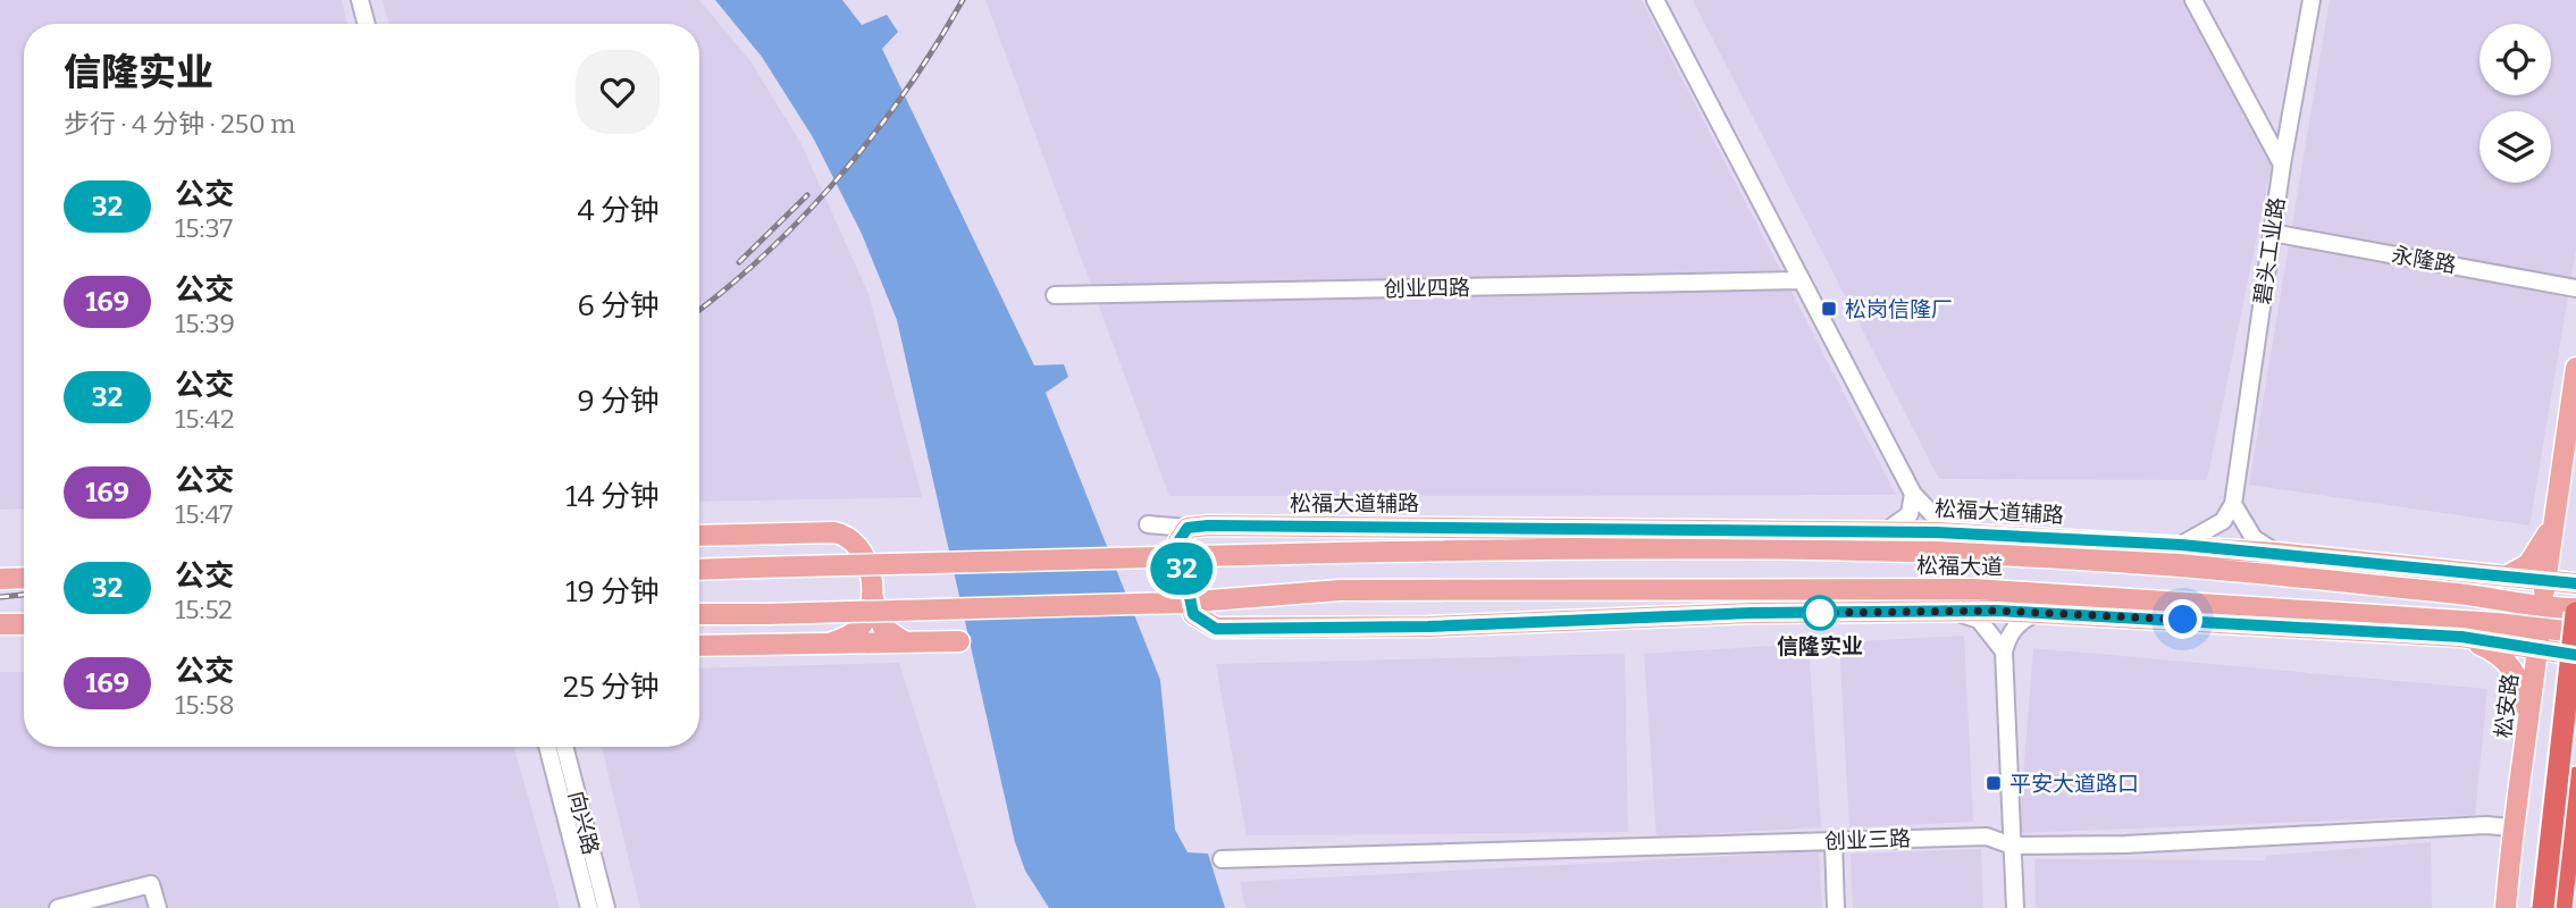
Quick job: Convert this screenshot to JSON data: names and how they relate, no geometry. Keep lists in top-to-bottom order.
{
  "streets": {
    "main road": ["松福大道辅路", "松福大道", "松安路"],
    "street": [
      "碧头工业路",
      "永隆路",
      "创业四路",
      "向兴路",
      "创业三路"
    ]
  },
  "crossings": [
    ["碧头工业路", "永隆路"],
    ["松福大道辅路", "松安路"],
    ["松福大道", "松安路"],
    ["松安路", "创业三路"]
  ],
  "places": {
    "transit": ["松岗信隆厂", "平安大道路口"],
    "other": ["信隆实业"]
  },
  "lines": ["bus line 32"],
  "page": {
    "on_map": "32",
    "heading": ["信隆实业", "步行 · 4 分钟 · 250 m"],
    "list": [
      {
        "mark": "32",
        "name": "公交",
        "note": "15:37",
        "value": "4 分钟"
      },
      {
        "mark": "169",
        "name": "公交",
        "note": "15:39",
        "value": "6 分钟"
      },
      {
        "mark": "32",
        "name": "公交",
        "note": "15:42",
        "value": "9 分钟"
      },
      {
        "mark": "169",
        "name": "公交",
        "note": "15:47",
        "value": "14 分钟"
      },
      {
        "mark": "32",
        "name": "公交",
        "note": "15:52",
        "value": "19 分钟"
      },
      {
        "mark": "169",
        "name": "公交",
        "note": "15:58",
        "value": "25 分钟"
      }
    ]
  }
}
